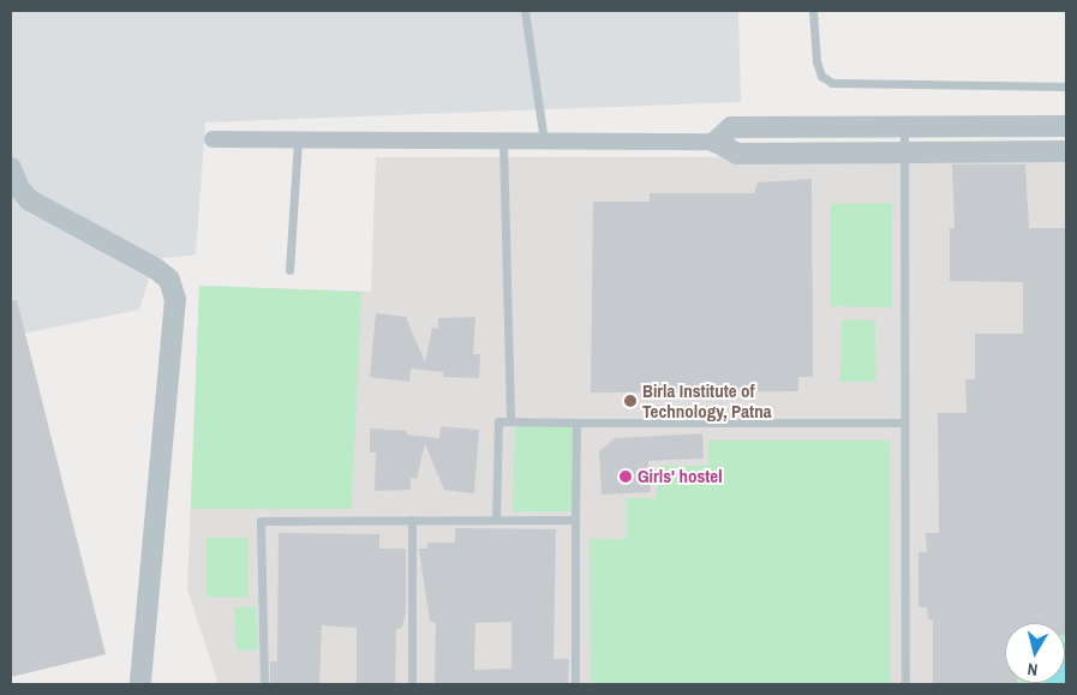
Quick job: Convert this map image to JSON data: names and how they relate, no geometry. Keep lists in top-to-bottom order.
{
  "places": ["Birla Institute of Technology, Patna", "Girls' hostel"],
  "north": "bottom"
}
